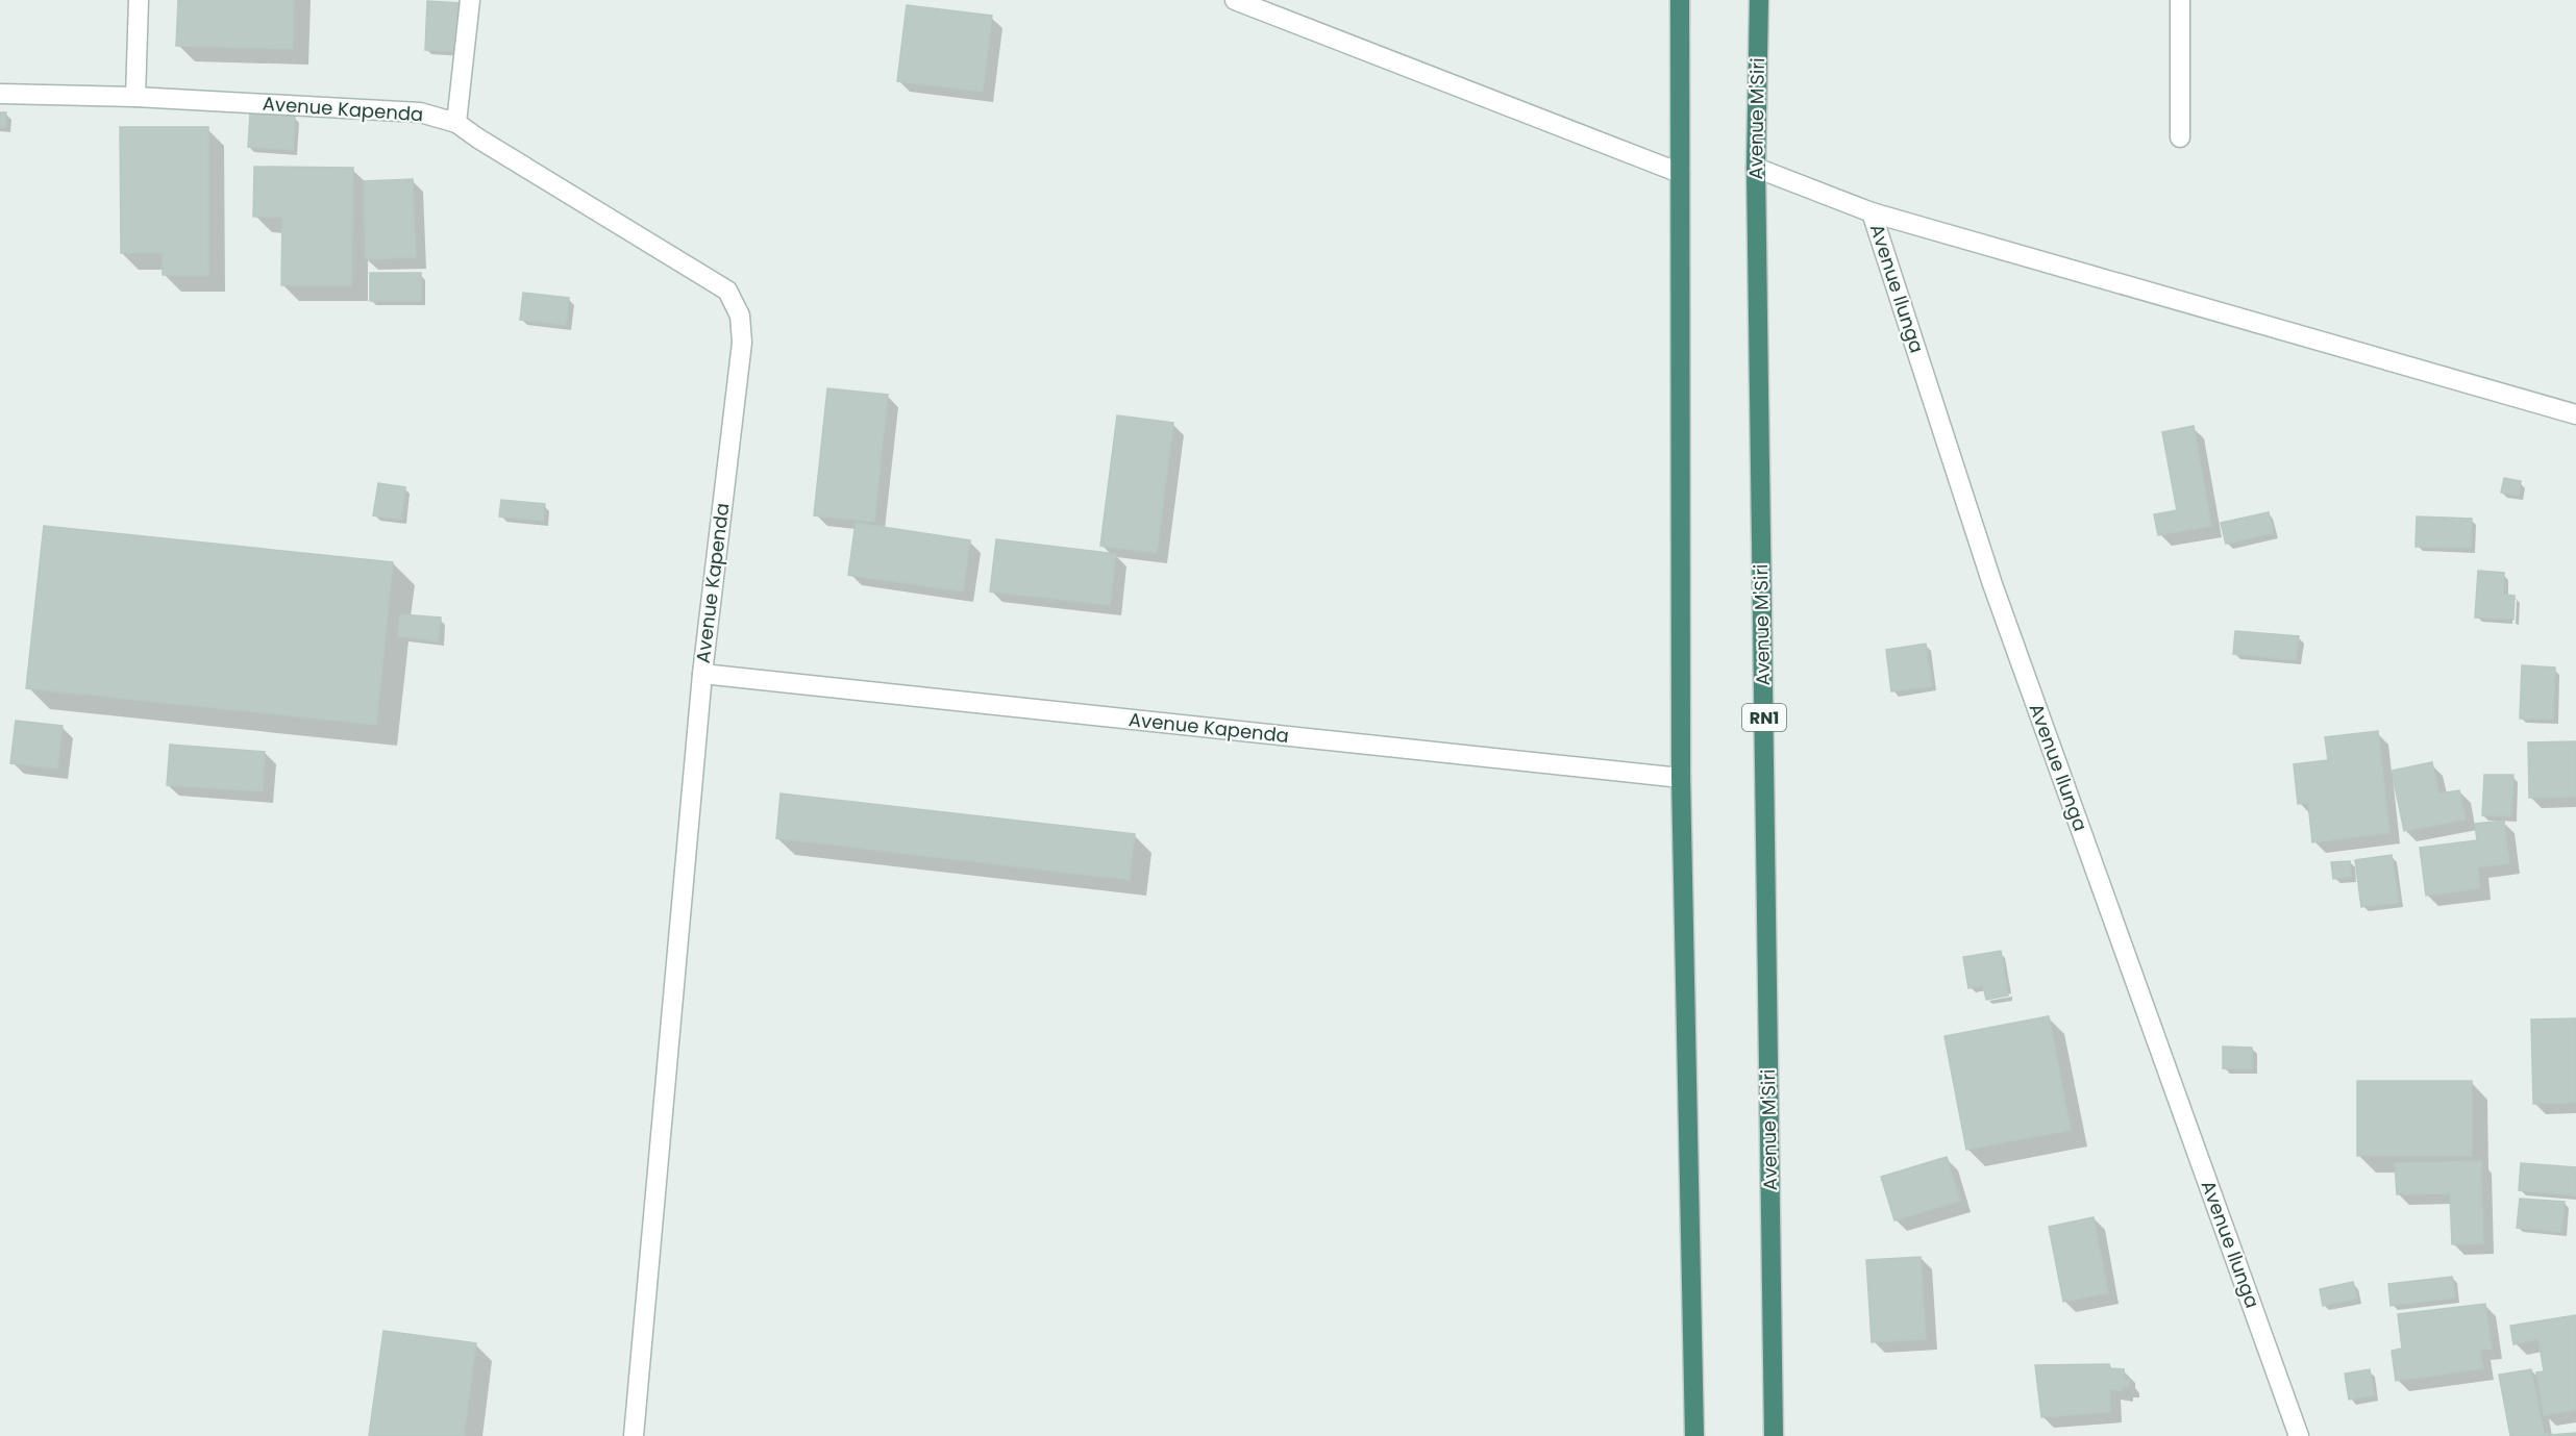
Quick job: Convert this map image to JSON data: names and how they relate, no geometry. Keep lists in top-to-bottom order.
{
  "streets": {
    "highway": ["Avenue M'Siri", "RN1"],
    "street": ["Avenue Kapenda", "Avenue Ilunga"]
  },
  "crossings": [
    ["Avenue M'Siri", "Avenue Ilunga"]
  ]
}
